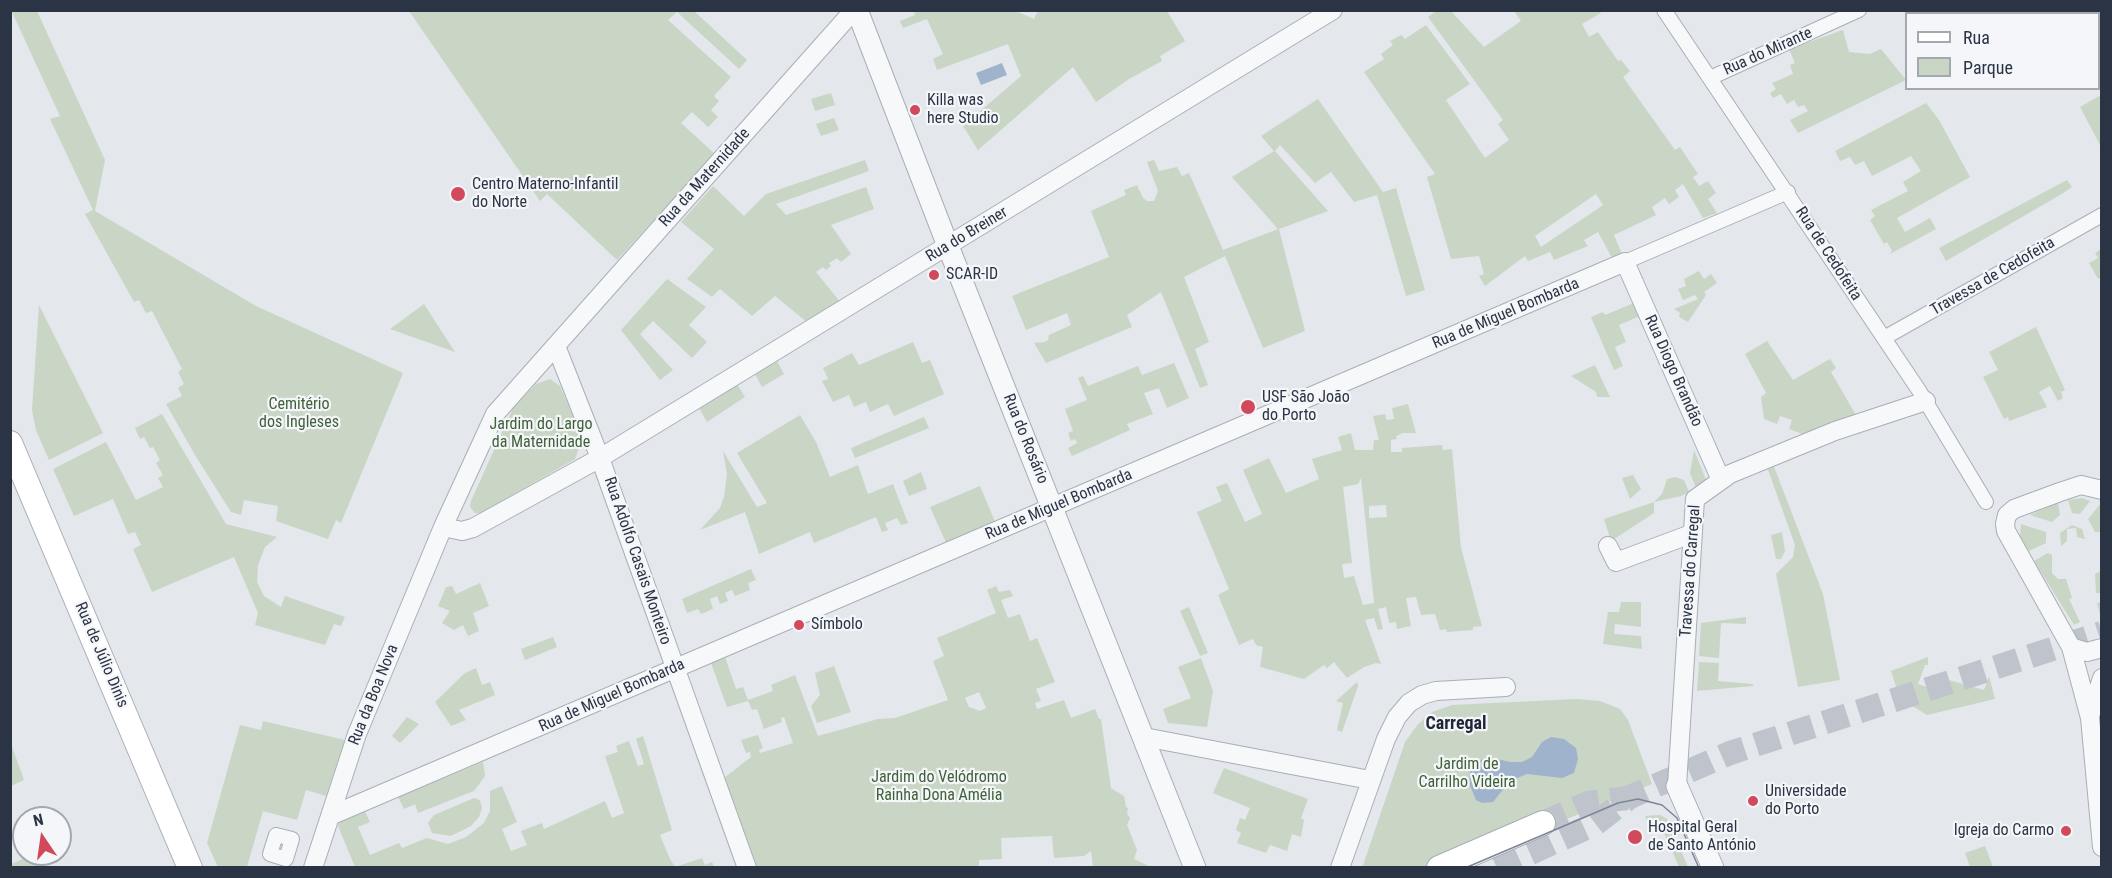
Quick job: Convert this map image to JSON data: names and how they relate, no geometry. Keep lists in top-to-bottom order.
{
  "streets": {
    "main road": ["Rua de Júlio Dinis"],
    "street": [
      "Rua do Mirante",
      "Rua da Maternidade",
      "Rua do Breiner",
      "Rua de Cedofeita",
      "Travessa de Cedofeita",
      "Rua de Miguel Bombarda",
      "Rua Diogo Brandão",
      "Rua do Rosário",
      "Rua Adolfo Casais Monteiro",
      "Travessa do Carregal",
      "Rua da Boa Nova"
    ]
  },
  "crossings": [
    ["Rua do Mirante", "Rua de Cedofeita"],
    ["Rua da Maternidade", "Rua do Rosário"],
    ["Rua da Maternidade", "Rua Adolfo Casais Monteiro"],
    ["Rua da Maternidade", "Rua da Boa Nova"],
    ["Rua do Breiner", "Rua do Rosário"],
    ["Rua do Breiner", "Rua Adolfo Casais Monteiro"],
    ["Rua do Breiner", "Rua da Boa Nova"],
    ["Rua de Cedofeita", "Travessa de Cedofeita"],
    ["Rua de Cedofeita", "Rua de Miguel Bombarda"],
    ["Rua de Cedofeita", "Travessa do Carregal"],
    ["Rua de Miguel Bombarda", "Rua Diogo Brandão"],
    ["Rua de Miguel Bombarda", "Rua do Rosário"],
    ["Rua de Miguel Bombarda", "Rua Adolfo Casais Monteiro"],
    ["Rua de Miguel Bombarda", "Rua da Boa Nova"],
    ["Rua Diogo Brandão", "Travessa do Carregal"]
  ],
  "districts": ["Carregal"],
  "parks": [
    "Cemitério dos Ingleses",
    "Jardim do Largo da Maternidade",
    "Jardim de Carrilho Videira",
    "Jardim do Velódromo Rainha Dona Amélia"
  ],
  "places": [
    "Killa was here Studio",
    "Centro Materno-Infantil do Norte",
    "SCAR-ID",
    "USF São João do Porto",
    "Símbolo",
    "Universidade do Porto",
    "Igreja do Carmo",
    "Hospital Geral de Santo António"
  ],
  "legend": ["Rua", "Parque"],
  "north": "top"
}
